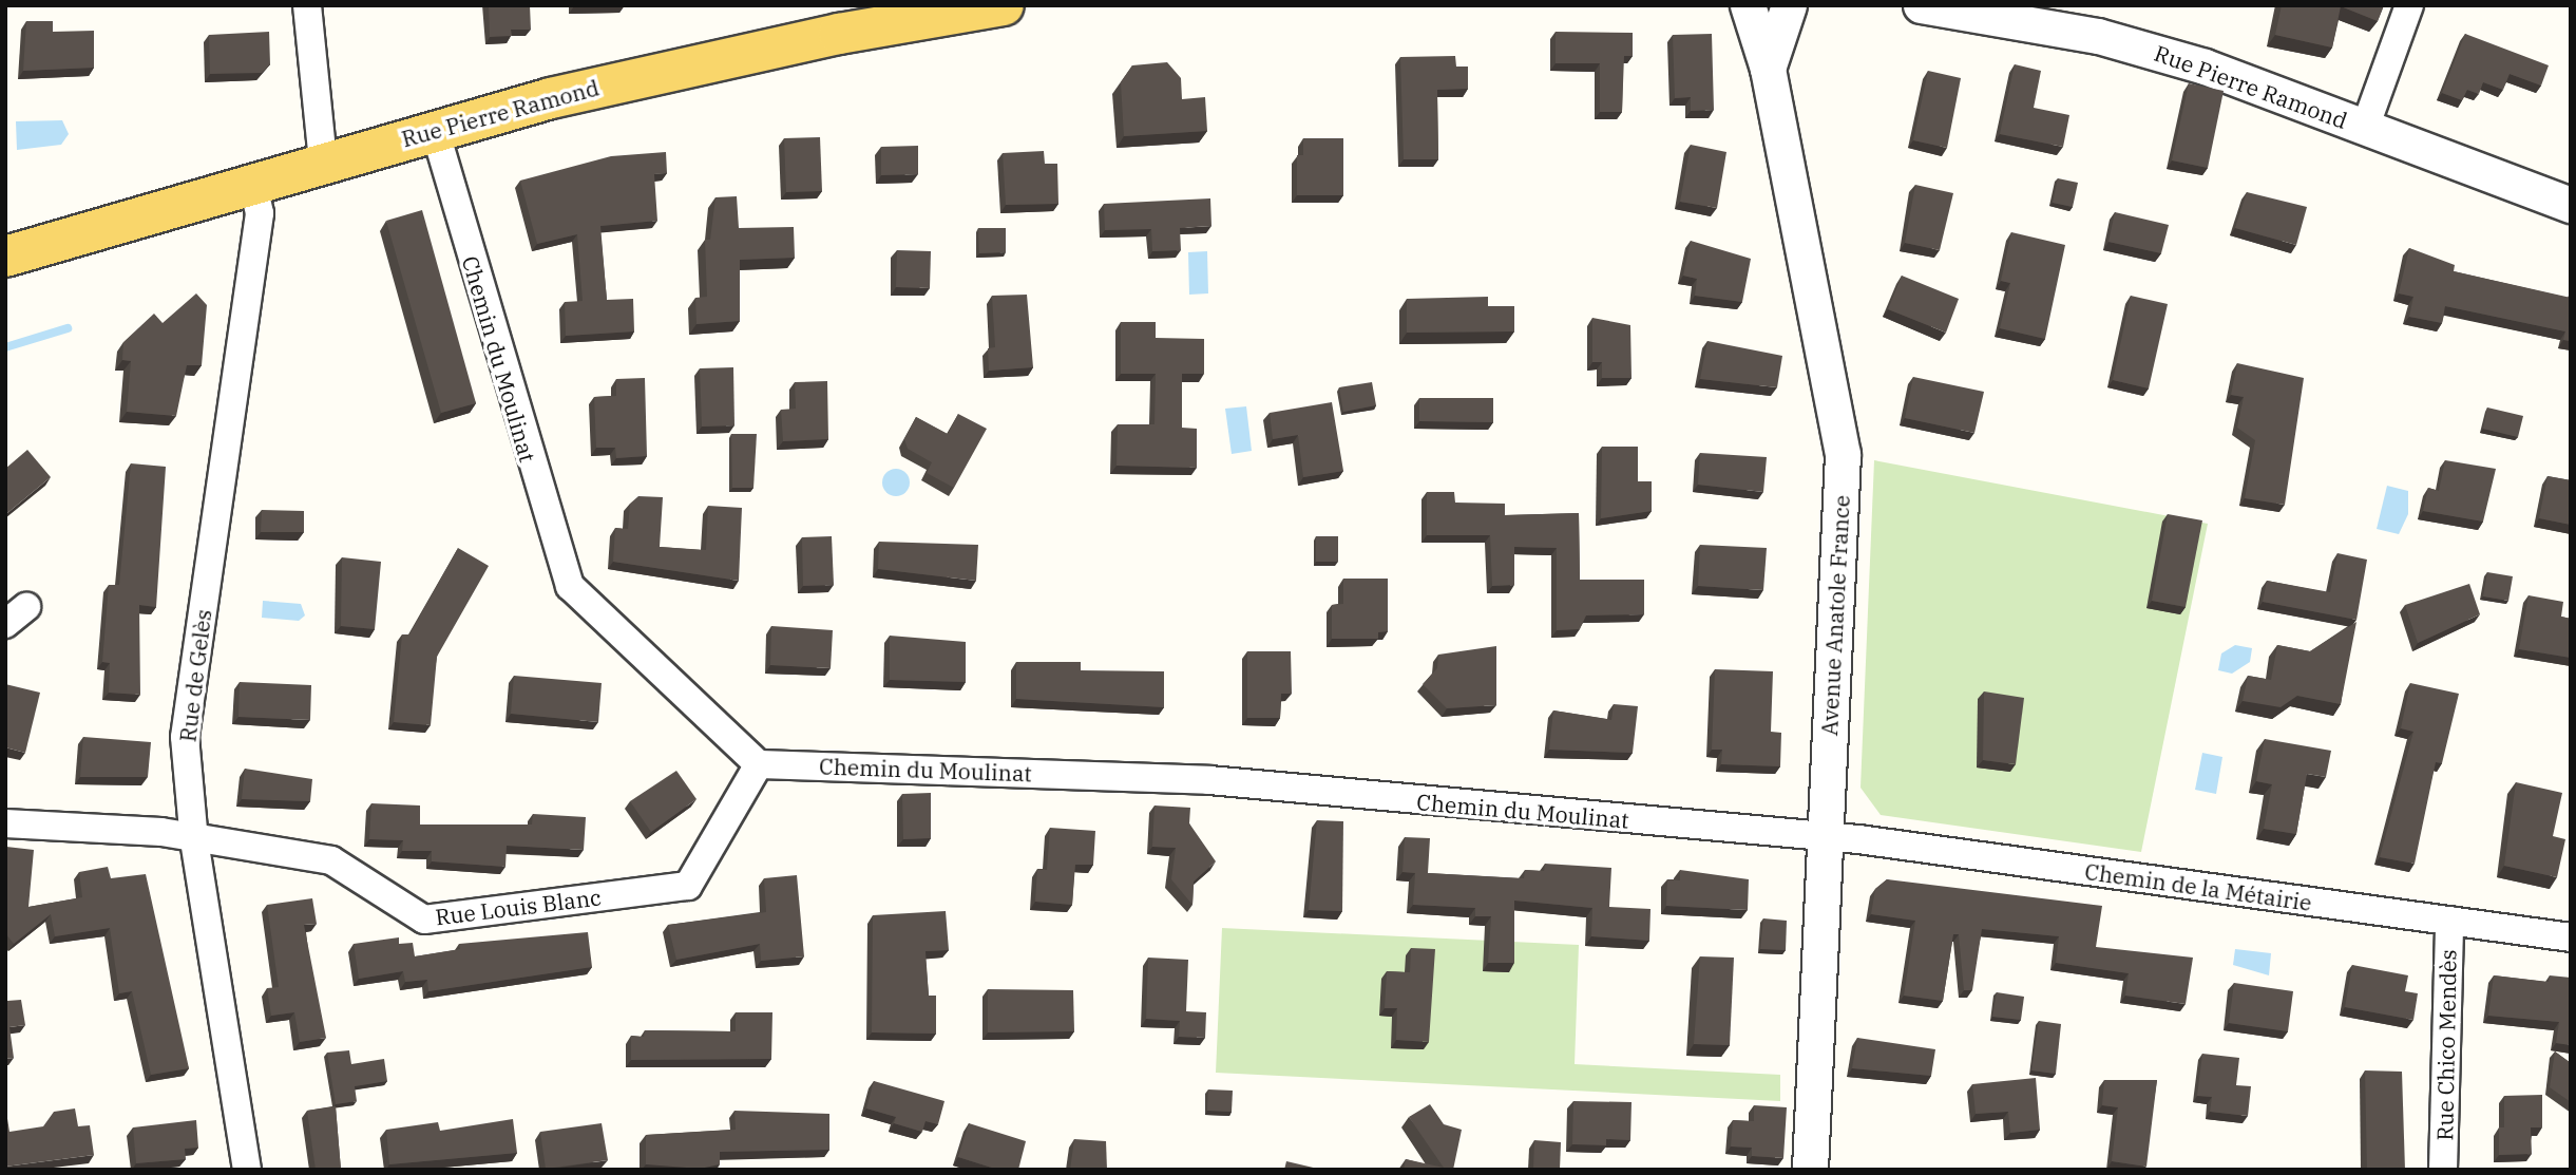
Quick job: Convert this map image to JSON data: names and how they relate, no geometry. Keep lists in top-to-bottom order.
{
  "streets": {
    "main road": ["Rue Pierre Ramond"],
    "street": [
      "Chemin du Moulinat",
      "Avenue Anatole France",
      "Rue de Gelès",
      "Chemin de la Métairie",
      "Rue Louis Blanc",
      "Rue Chico Mendès"
    ]
  },
  "crossings": [
    ["Rue Pierre Ramond", "Chemin du Moulinat"],
    ["Rue Pierre Ramond", "Rue de Gelès"],
    ["Chemin du Moulinat", "Avenue Anatole France"],
    ["Chemin du Moulinat", "Chemin de la Métairie"],
    ["Chemin du Moulinat", "Rue Louis Blanc"],
    ["Avenue Anatole France", "Chemin de la Métairie"],
    ["Rue de Gelès", "Rue Louis Blanc"],
    ["Chemin de la Métairie", "Rue Chico Mendès"]
  ]
}
